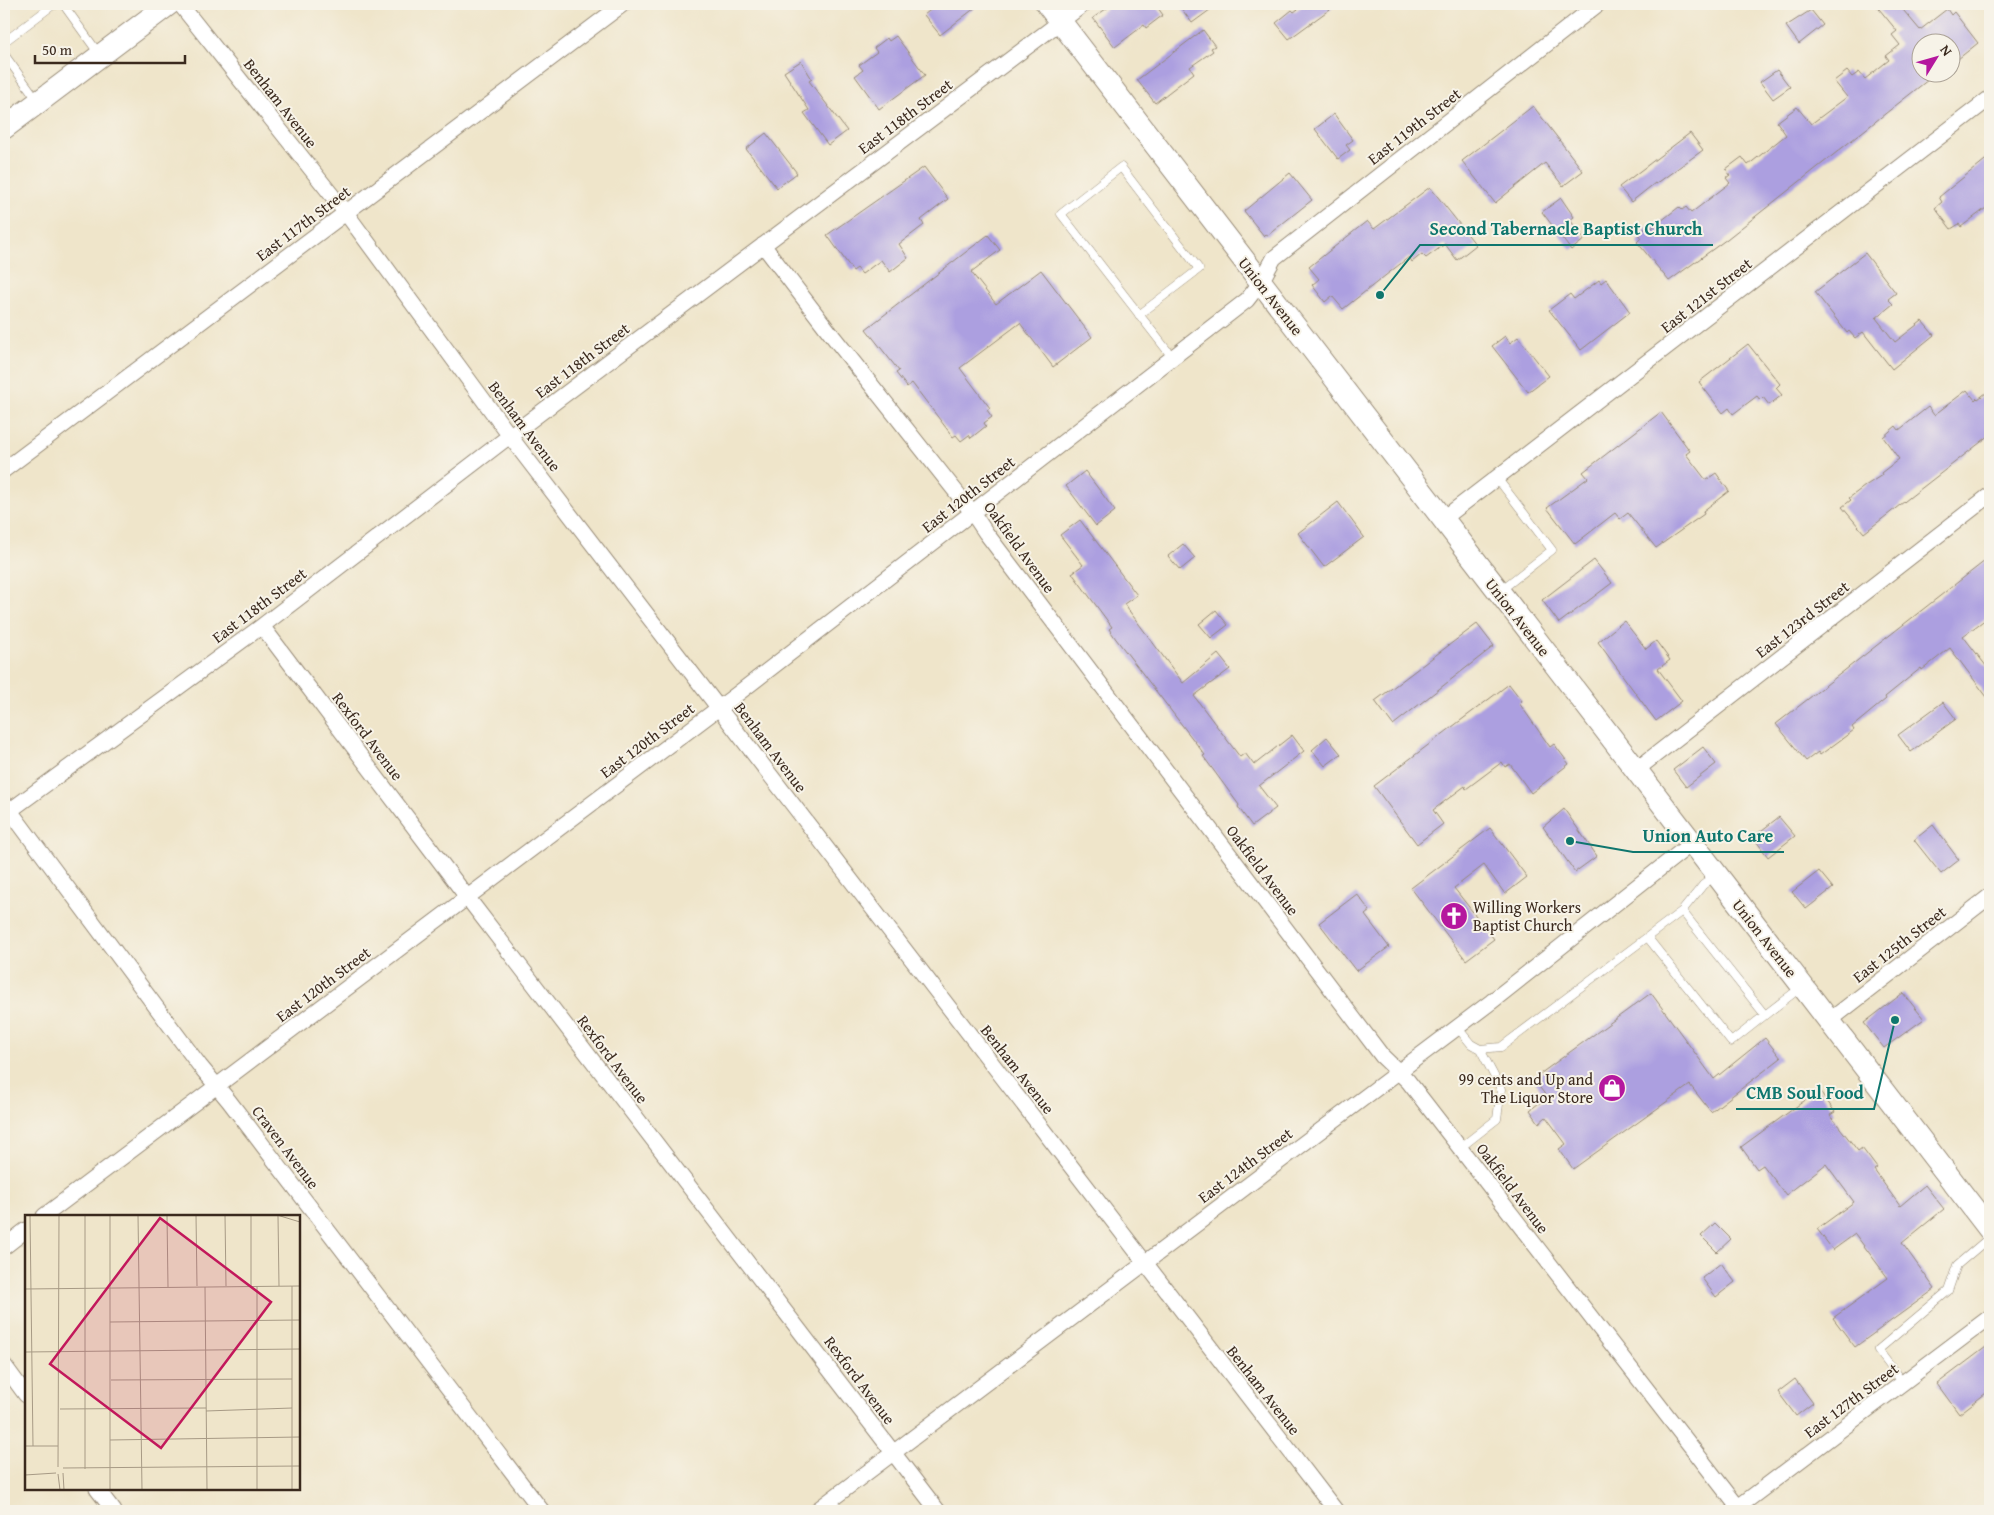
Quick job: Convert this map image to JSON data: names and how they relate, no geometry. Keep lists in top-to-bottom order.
{
  "streets": {
    "main road": ["Union Avenue"],
    "street": [
      "Benham Avenue",
      "East 118th Street",
      "East 119th Street",
      "East 117th Street",
      "East 121st Street",
      "East 120th Street",
      "Oakfield Avenue",
      "East 123rd Street",
      "Rexford Avenue",
      "East 125th Street",
      "Craven Avenue",
      "East 124th Street",
      "East 127th Street"
    ]
  },
  "crossings": [
    ["Benham Avenue", "East 118th Street"],
    ["Benham Avenue", "East 117th Street"],
    ["Benham Avenue", "East 120th Street"],
    ["Benham Avenue", "East 124th Street"],
    ["East 118th Street", "Union Avenue"],
    ["East 118th Street", "Oakfield Avenue"],
    ["East 118th Street", "Rexford Avenue"],
    ["East 118th Street", "Craven Avenue"],
    ["East 119th Street", "Union Avenue"],
    ["East 119th Street", "East 120th Street"],
    ["East 121st Street", "Union Avenue"],
    ["Union Avenue", "East 120th Street"],
    ["Union Avenue", "East 123rd Street"],
    ["Union Avenue", "East 125th Street"],
    ["Union Avenue", "East 124th Street"],
    ["East 120th Street", "Oakfield Avenue"],
    ["East 120th Street", "Rexford Avenue"],
    ["East 120th Street", "Craven Avenue"],
    ["Oakfield Avenue", "East 124th Street"],
    ["Oakfield Avenue", "East 127th Street"],
    ["Rexford Avenue", "East 124th Street"]
  ],
  "places": {
    "other": ["Second Tabernacle Baptist Church", "Union Auto Care", "CMB Soul Food"],
    "church": ["Willing Workers Baptist Church"],
    "shop": ["99 cents and Up and The Liquor Store"]
  },
  "scale_bar": "50 m",
  "north": "top right"
}
